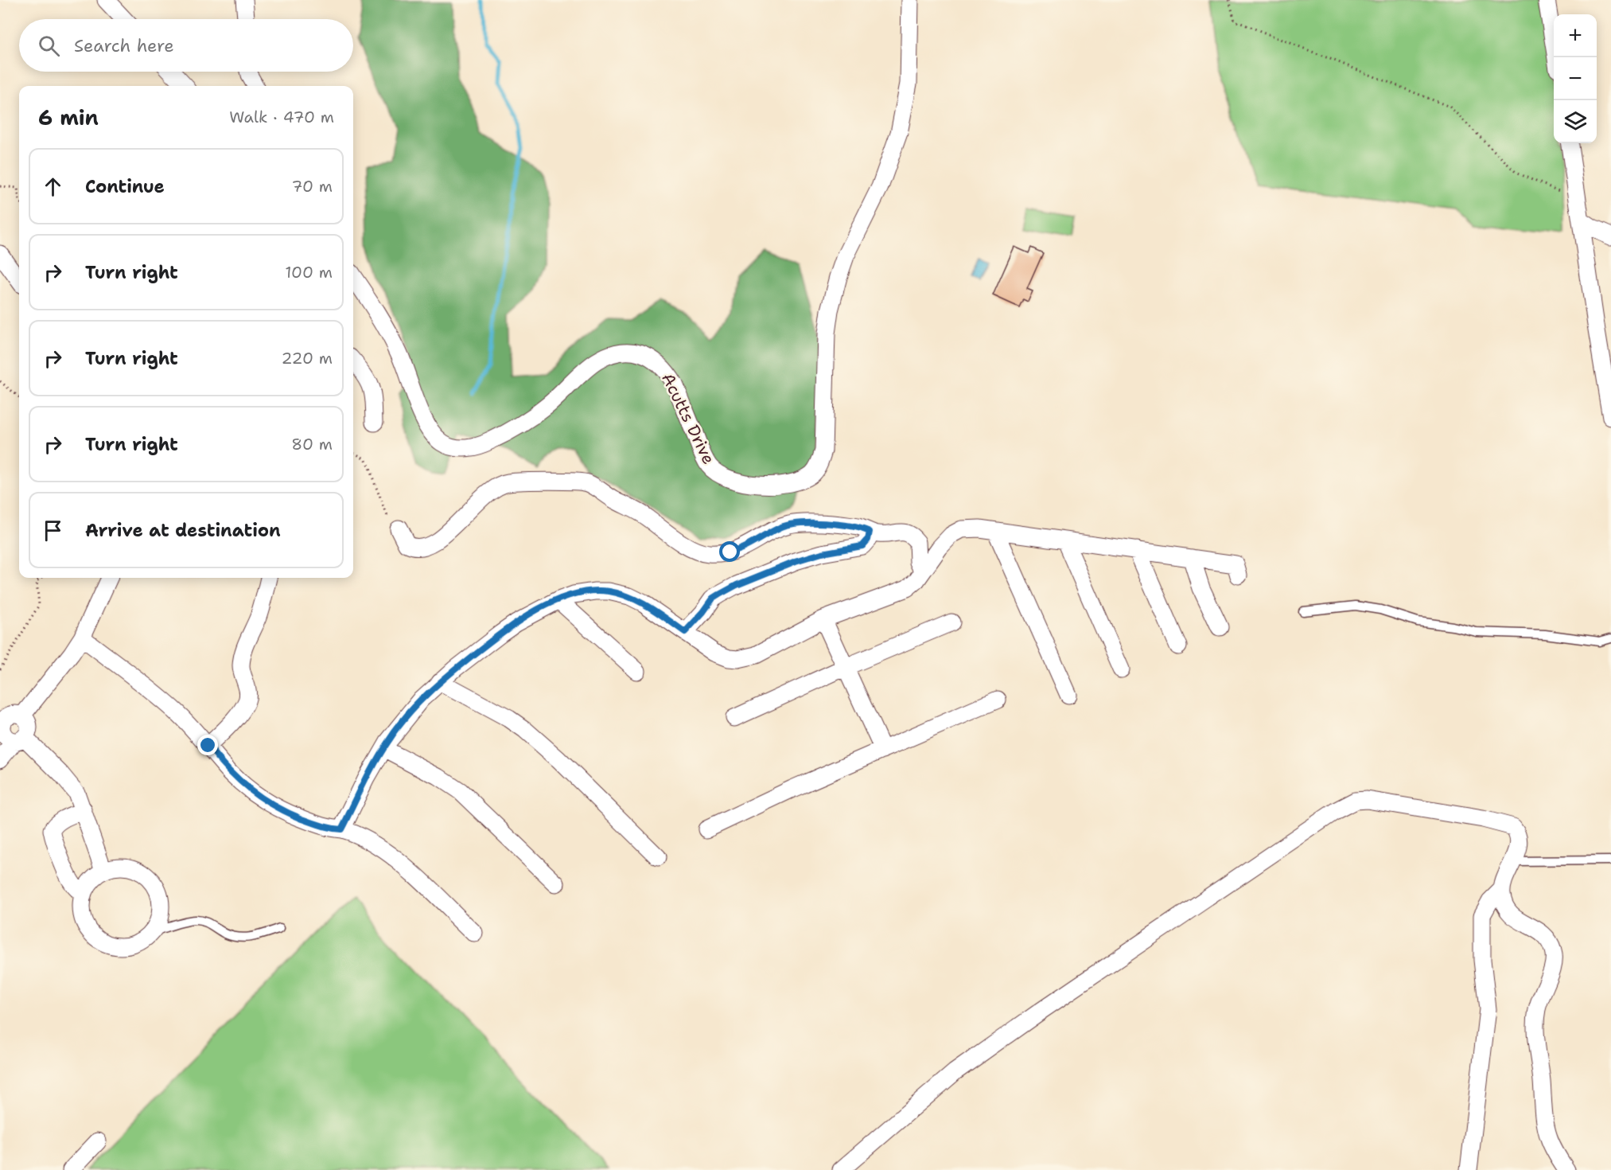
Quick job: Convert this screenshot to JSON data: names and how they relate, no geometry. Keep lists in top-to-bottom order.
{
  "streets": {
    "street": ["Acutts Drive"]
  },
  "page": {
    "map_buttons": ["+", "−"],
    "search": "Search here",
    "heading": ["6 min", "Walk · 470 m"],
    "list": [
      ["Continue", "70 m"],
      ["Turn right", "100 m"],
      ["Turn right", "220 m"],
      ["Turn right", "80 m"],
      "Arrive at destination"
    ]
  }
}
